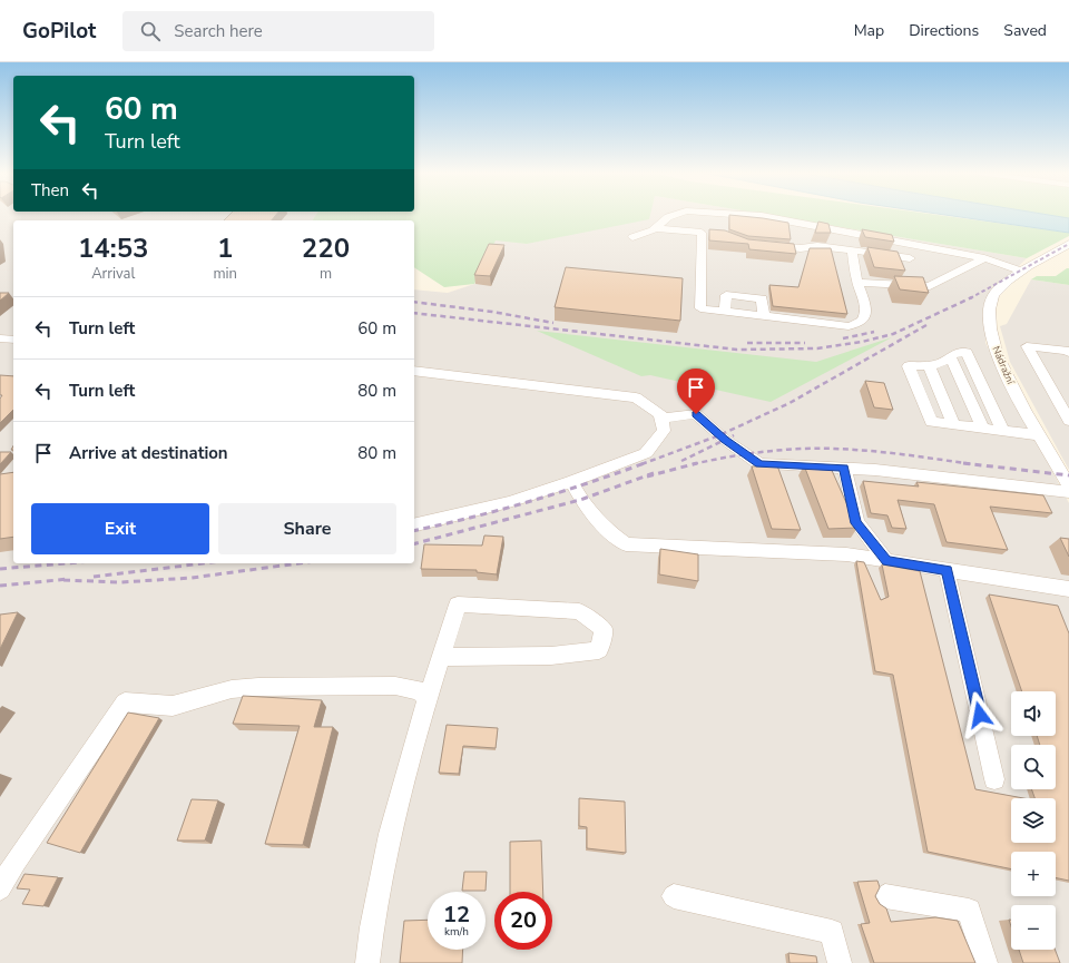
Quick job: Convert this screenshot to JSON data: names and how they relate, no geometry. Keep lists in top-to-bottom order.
{
  "streets": {
    "street": ["Nádražní"]
  },
  "page": {
    "header": "GoPilot",
    "search": "Search here",
    "nav": ["Map", "Directions", "Saved"],
    "turn": ["60 m", "Turn left"],
    "then": "Then",
    "eta": [
      "14:53",
      "Arrival",
      "1",
      "min",
      "220",
      "m"
    ],
    "list": [
      {
        "name": "Turn left",
        "value": "60 m"
      },
      {
        "name": "Turn left",
        "value": "80 m"
      },
      {
        "name": "Arrive at destination",
        "value": "80 m"
      }
    ],
    "buttons": ["Exit", "Share"],
    "map_buttons": ["+", "−"],
    "speed": "12 km/h",
    "limit": "20"
  }
}
